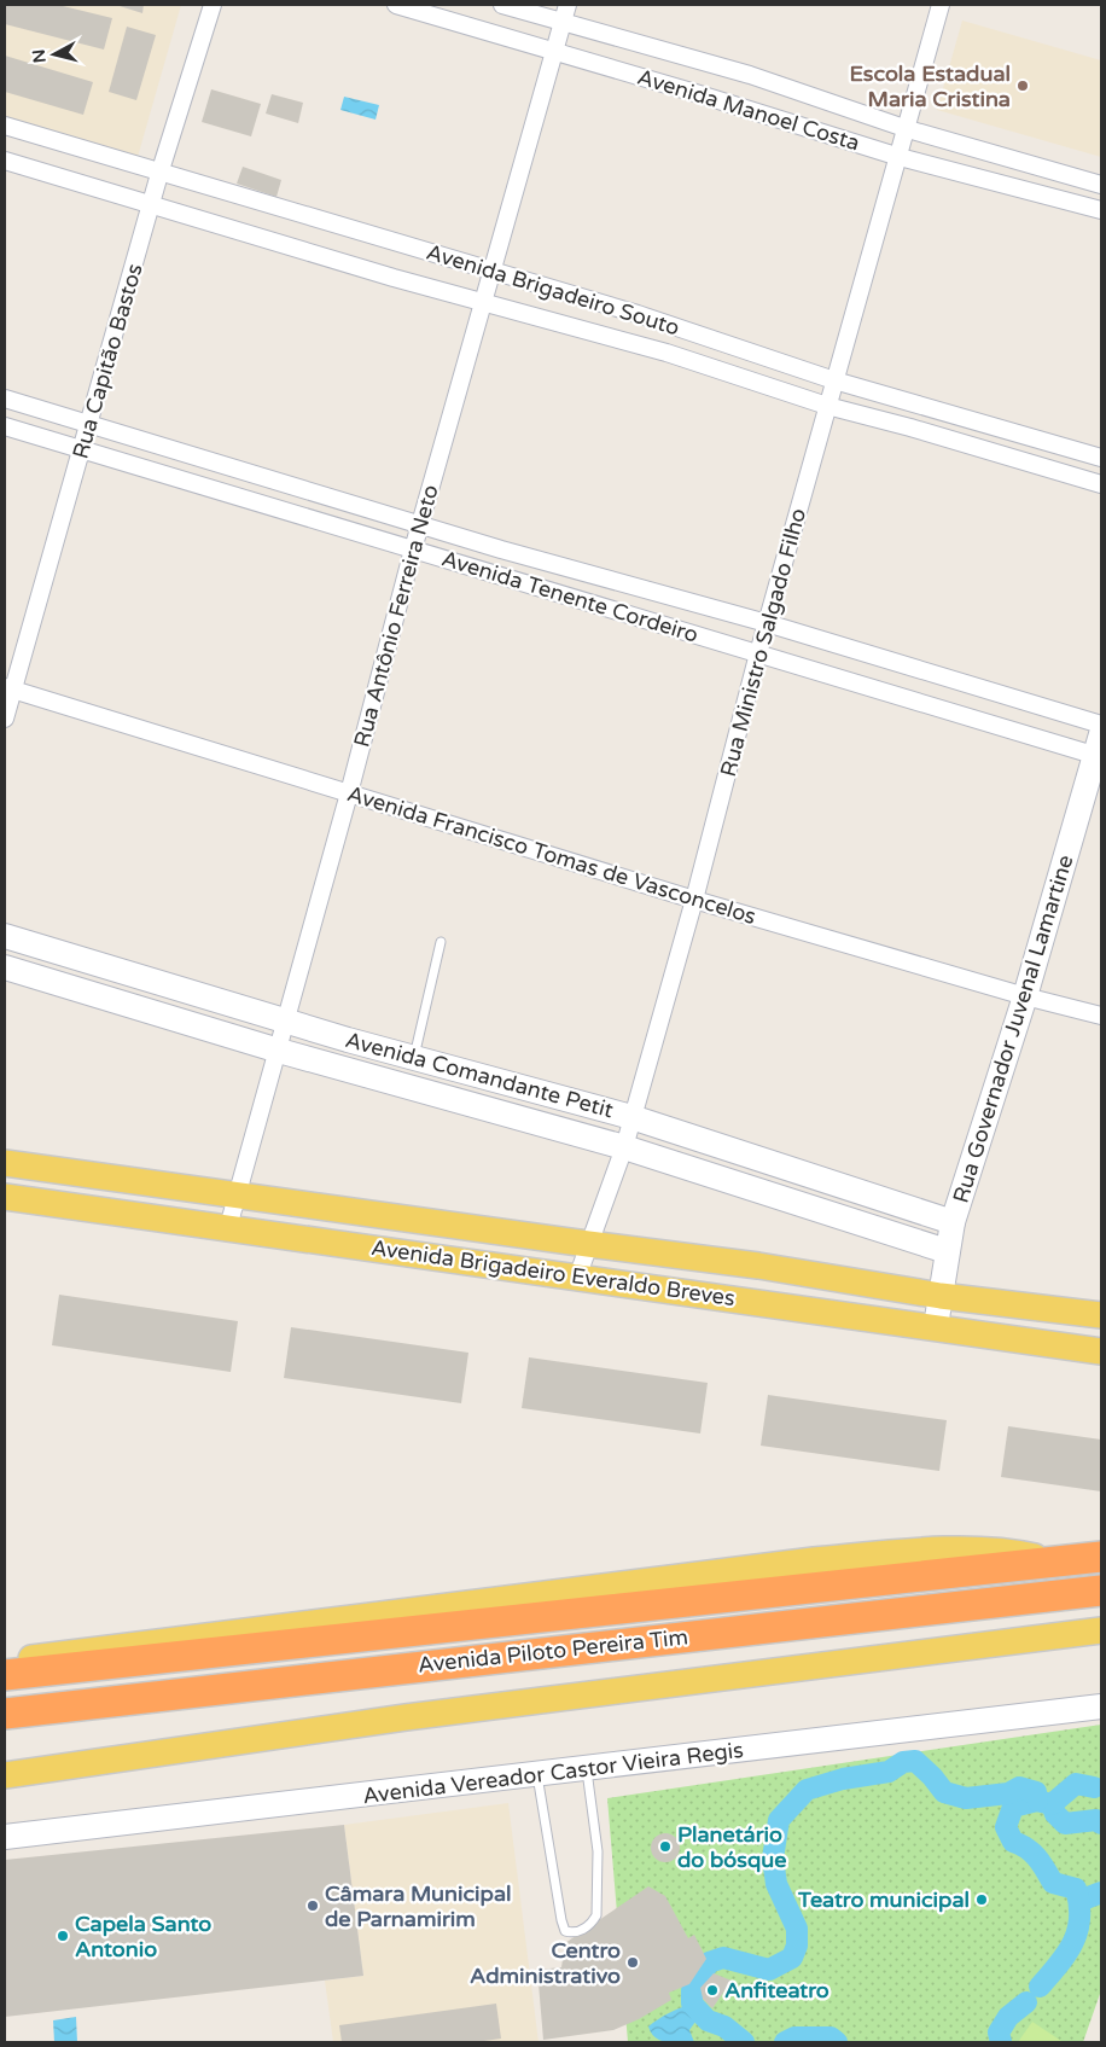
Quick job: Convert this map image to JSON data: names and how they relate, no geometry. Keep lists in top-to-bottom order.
{
  "streets": {
    "highway": ["Avenida Piloto Pereira Tim"],
    "main road": ["Avenida Brigadeiro Everaldo Breves"],
    "street": [
      "Avenida Manoel Costa",
      "Avenida Brigadeiro Souto",
      "Rua Capitão Bastos",
      "Avenida Tenente Cordeiro",
      "Rua Antônio Ferreira Neto",
      "Rua Ministro Salgado Filho",
      "Avenida Francisco Tomas de Vasconcelos",
      "Rua Governador Juvenal Lamartine",
      "Avenida Comandante Petit",
      "Avenida Vereador Castor Vieira Regis"
    ]
  },
  "crossings": [
    ["Avenida Manoel Costa", "Rua Antônio Ferreira Neto"],
    ["Avenida Manoel Costa", "Rua Ministro Salgado Filho"],
    ["Avenida Brigadeiro Souto", "Rua Capitão Bastos"],
    ["Avenida Brigadeiro Souto", "Rua Antônio Ferreira Neto"],
    ["Avenida Brigadeiro Souto", "Rua Ministro Salgado Filho"],
    ["Rua Capitão Bastos", "Avenida Tenente Cordeiro"],
    ["Rua Capitão Bastos", "Avenida Francisco Tomas de Vasconcelos"],
    ["Avenida Tenente Cordeiro", "Rua Antônio Ferreira Neto"],
    ["Avenida Tenente Cordeiro", "Rua Ministro Salgado Filho"],
    ["Avenida Tenente Cordeiro", "Rua Governador Juvenal Lamartine"],
    ["Rua Antônio Ferreira Neto", "Avenida Francisco Tomas de Vasconcelos"],
    ["Rua Antônio Ferreira Neto", "Avenida Comandante Petit"],
    ["Rua Antônio Ferreira Neto", "Avenida Brigadeiro Everaldo Breves"],
    ["Rua Ministro Salgado Filho", "Avenida Francisco Tomas de Vasconcelos"],
    ["Rua Ministro Salgado Filho", "Avenida Comandante Petit"],
    ["Rua Ministro Salgado Filho", "Avenida Brigadeiro Everaldo Breves"],
    ["Avenida Francisco Tomas de Vasconcelos", "Rua Governador Juvenal Lamartine"],
    ["Rua Governador Juvenal Lamartine", "Avenida Comandante Petit"],
    ["Rua Governador Juvenal Lamartine", "Avenida Brigadeiro Everaldo Breves"]
  ],
  "places": [
    "Escola Estadual Maria Cristina",
    "Planetário do bósque",
    "Teatro municipal",
    "Câmara Municipal de Parnamirim",
    "Capela Santo Antonio",
    "Centro Administrativo",
    "Anfiteatro"
  ],
  "north": "left"
}
